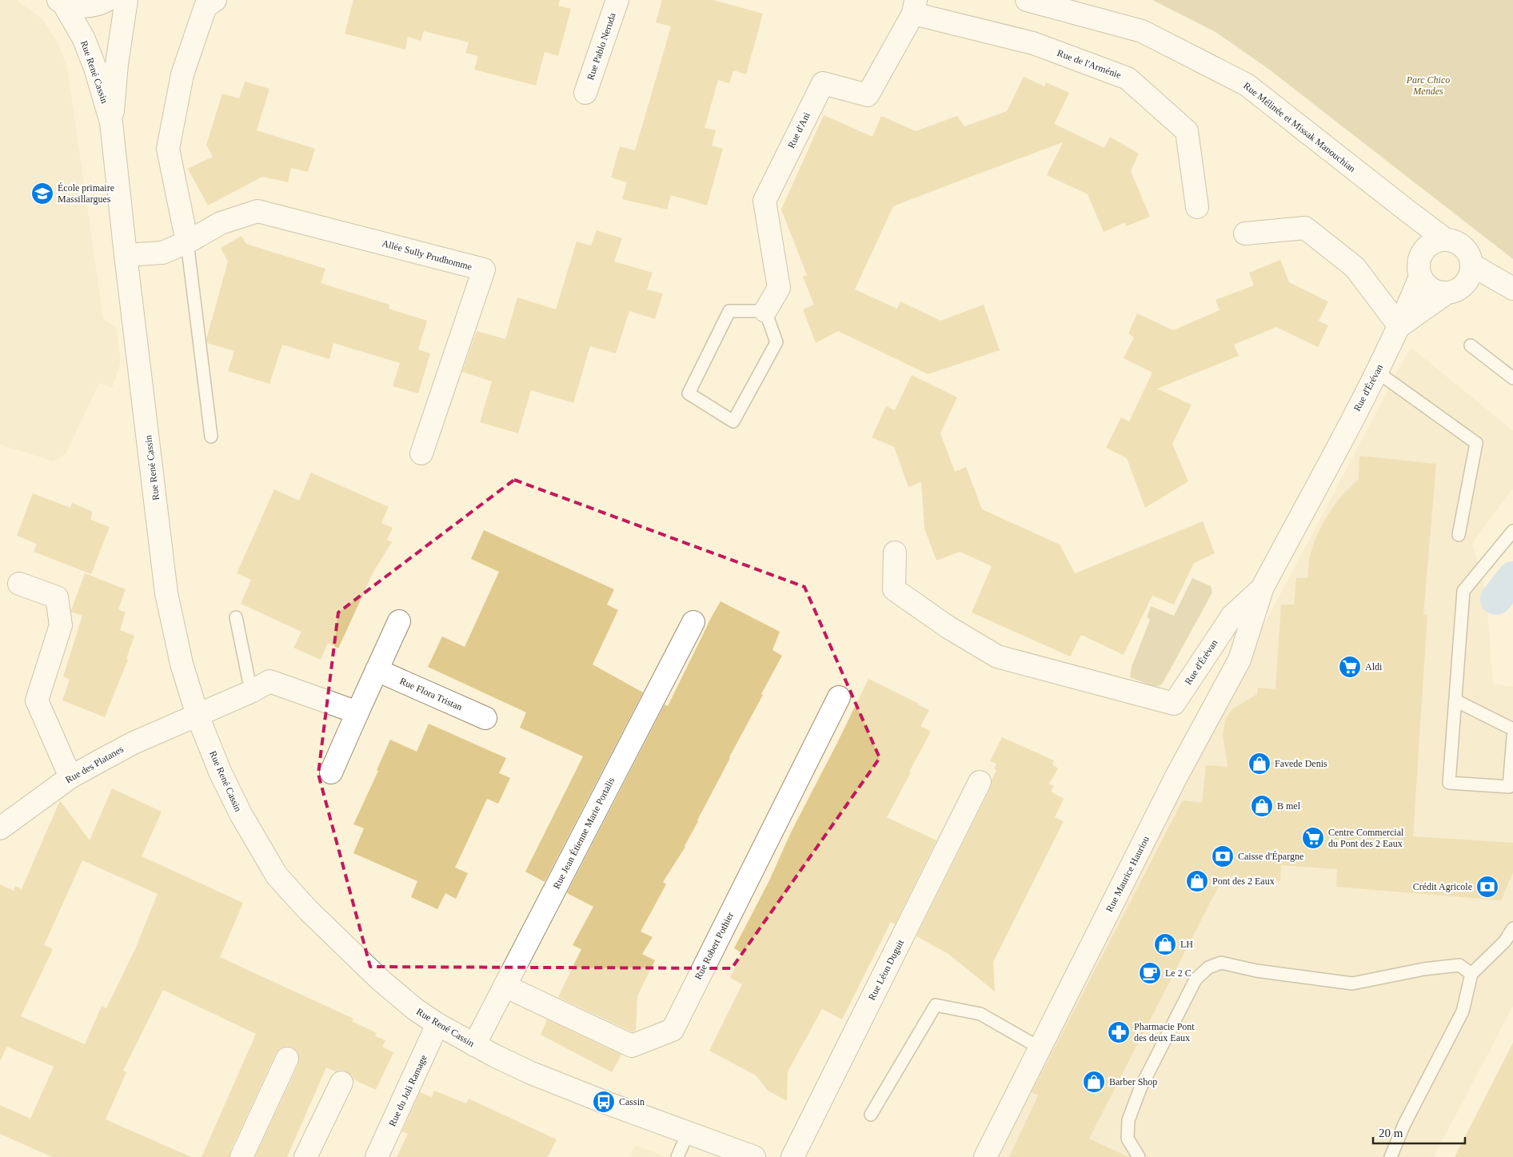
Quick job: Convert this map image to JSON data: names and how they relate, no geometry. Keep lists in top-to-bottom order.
{
  "streets": {
    "street": [
      "Rue Pablo Neruda",
      "Rue de l'Arménie",
      "Rue René Cassin",
      "Rue Mélinée et Missak Manouchian",
      "Rue d'Ani",
      "Allée Sully Prudhomme",
      "Rue d'Érévan",
      "Rue Flora Tristan",
      "Rue des Platanes",
      "Rue Jean Étienne Marie Portalis",
      "Rue Maurice Hauriou",
      "Rue Robert Pothier",
      "Rue Léon Duguit",
      "Rue du Joli Ramage"
    ]
  },
  "crossings": [
    ["Rue de l'Arménie", "Rue d'Ani"],
    ["Rue René Cassin", "Allée Sully Prudhomme"],
    ["Rue René Cassin", "Rue des Platanes"],
    ["Rue René Cassin", "Rue Jean Étienne Marie Portalis"],
    ["Rue René Cassin", "Rue du Joli Ramage"],
    ["Rue Mélinée et Missak Manouchian", "Rue d'Érévan"],
    ["Rue d'Érévan", "Rue Maurice Hauriou"],
    ["Rue Jean Étienne Marie Portalis", "Rue Robert Pothier"]
  ],
  "parks": ["Parc Chico Mendes"],
  "places": {
    "school or university": ["École primaire Massillargues"],
    "supermarket": ["Aldi", "Centre Commercial du Pont des 2 Eaux"],
    "shop": [
      "Favede Denis",
      "B mel",
      "Pont des 2 Eaux",
      "LH",
      "Barber Shop"
    ],
    "bank": ["Caisse d'Épargne", "Crédit Agricole"],
    "cafe": ["Le 2 C"],
    "pharmacy": ["Pharmacie Pont des deux Eaux"],
    "bus stop": ["Cassin"]
  },
  "scale_bar": "20 m"
}
